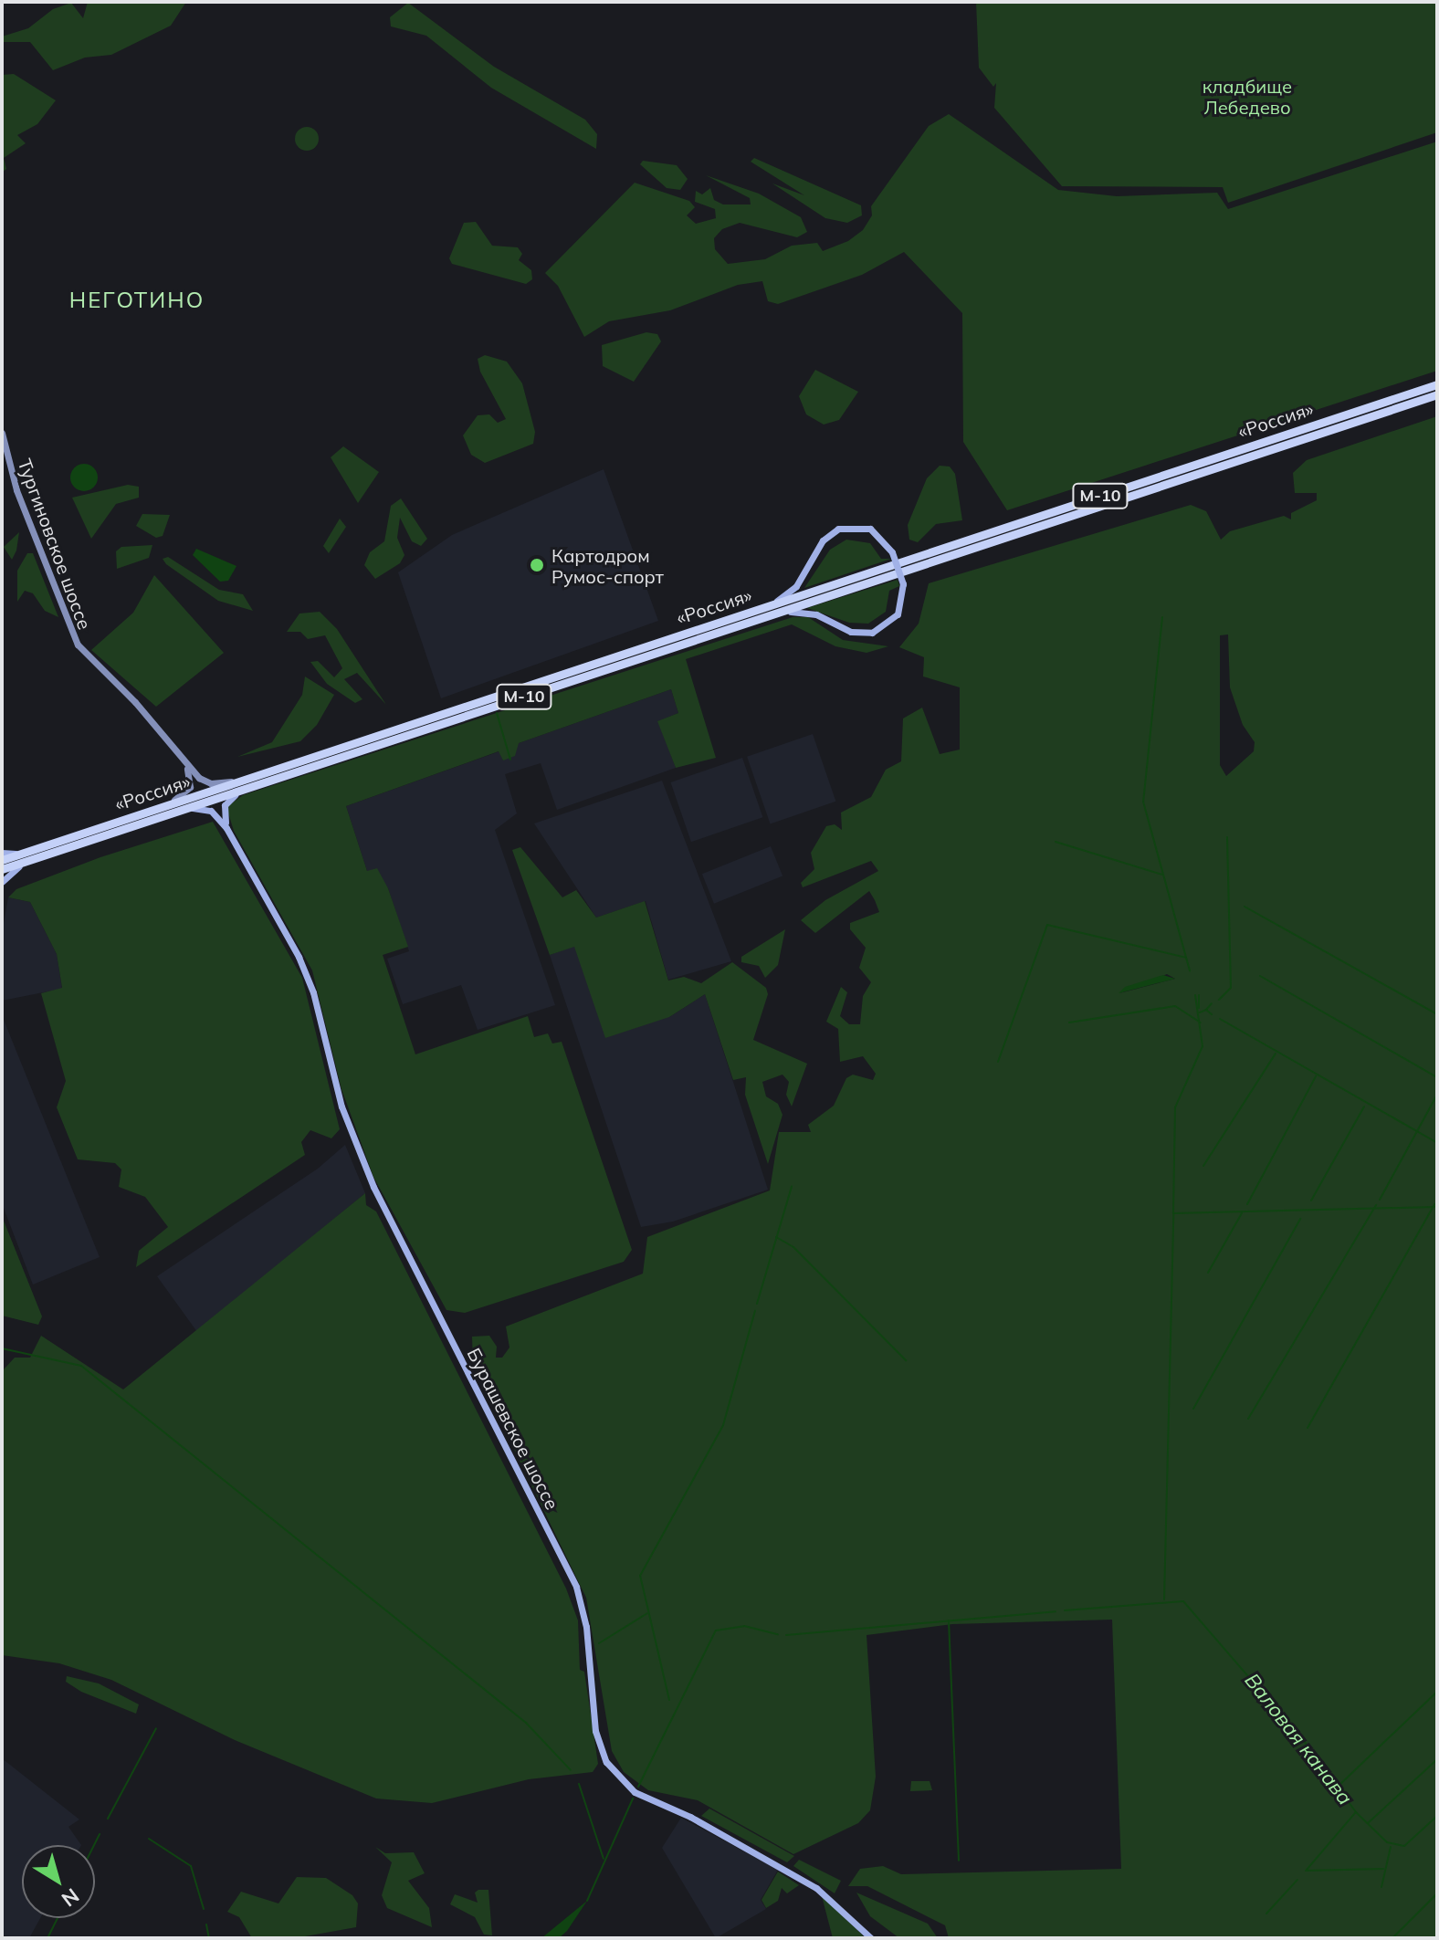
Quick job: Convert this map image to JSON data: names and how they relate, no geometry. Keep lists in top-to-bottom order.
{
  "streets": {
    "highway": ["«Россия»", "М-10"],
    "main road": ["Тургиновское шоссе", "Бурашевское шоссе"]
  },
  "crossings": [
    ["«Россия»", "Тургиновское шоссе"],
    ["«Россия»", "Бурашевское шоссе"]
  ],
  "districts": ["НЕГОТИНО"],
  "water": ["Валовая канава"],
  "parks": ["кладбище Лебедево"],
  "places": ["Картодром Румос-спорт"],
  "north": "bottom right"
}
